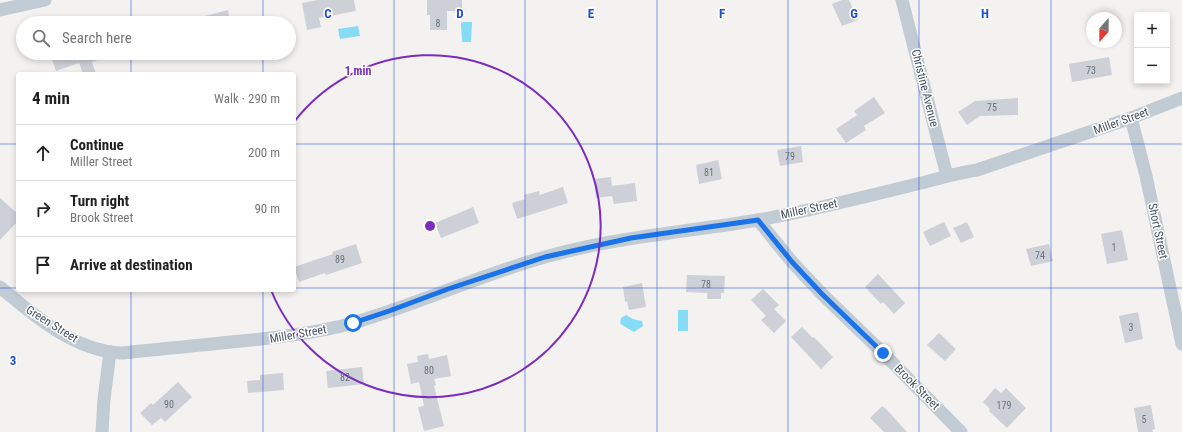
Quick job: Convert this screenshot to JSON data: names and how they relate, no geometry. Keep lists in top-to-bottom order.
{
  "streets": {
    "street": [
      "Christine Avenue",
      "Miller Street",
      "Short Street",
      "Green Street",
      "Brook Street"
    ]
  },
  "crossings": [
    ["Christine Avenue", "Miller Street"],
    ["Miller Street", "Short Street"],
    ["Miller Street", "Green Street"],
    ["Miller Street", "Brook Street"]
  ],
  "house_numbers": [
    "8",
    "73",
    "75",
    "79",
    "81",
    "1",
    "74",
    "89",
    "78",
    "3",
    "80",
    "82",
    "90",
    "179",
    "5"
  ],
  "north": "bottom",
  "page": {
    "map_buttons": ["+", "−"],
    "search": "Search here",
    "heading": ["4 min", "Walk · 290 m"],
    "list": [
      ["Continue", "Miller Street", "200 m"],
      ["Turn right", "Brook Street", "90 m"],
      "Arrive at destination"
    ]
  },
  "grid": {
    "columns": [
      "C",
      "D",
      "E",
      "F",
      "G",
      "H"
    ],
    "rows": ["3"]
  },
  "rings": ["1 min"]
}
